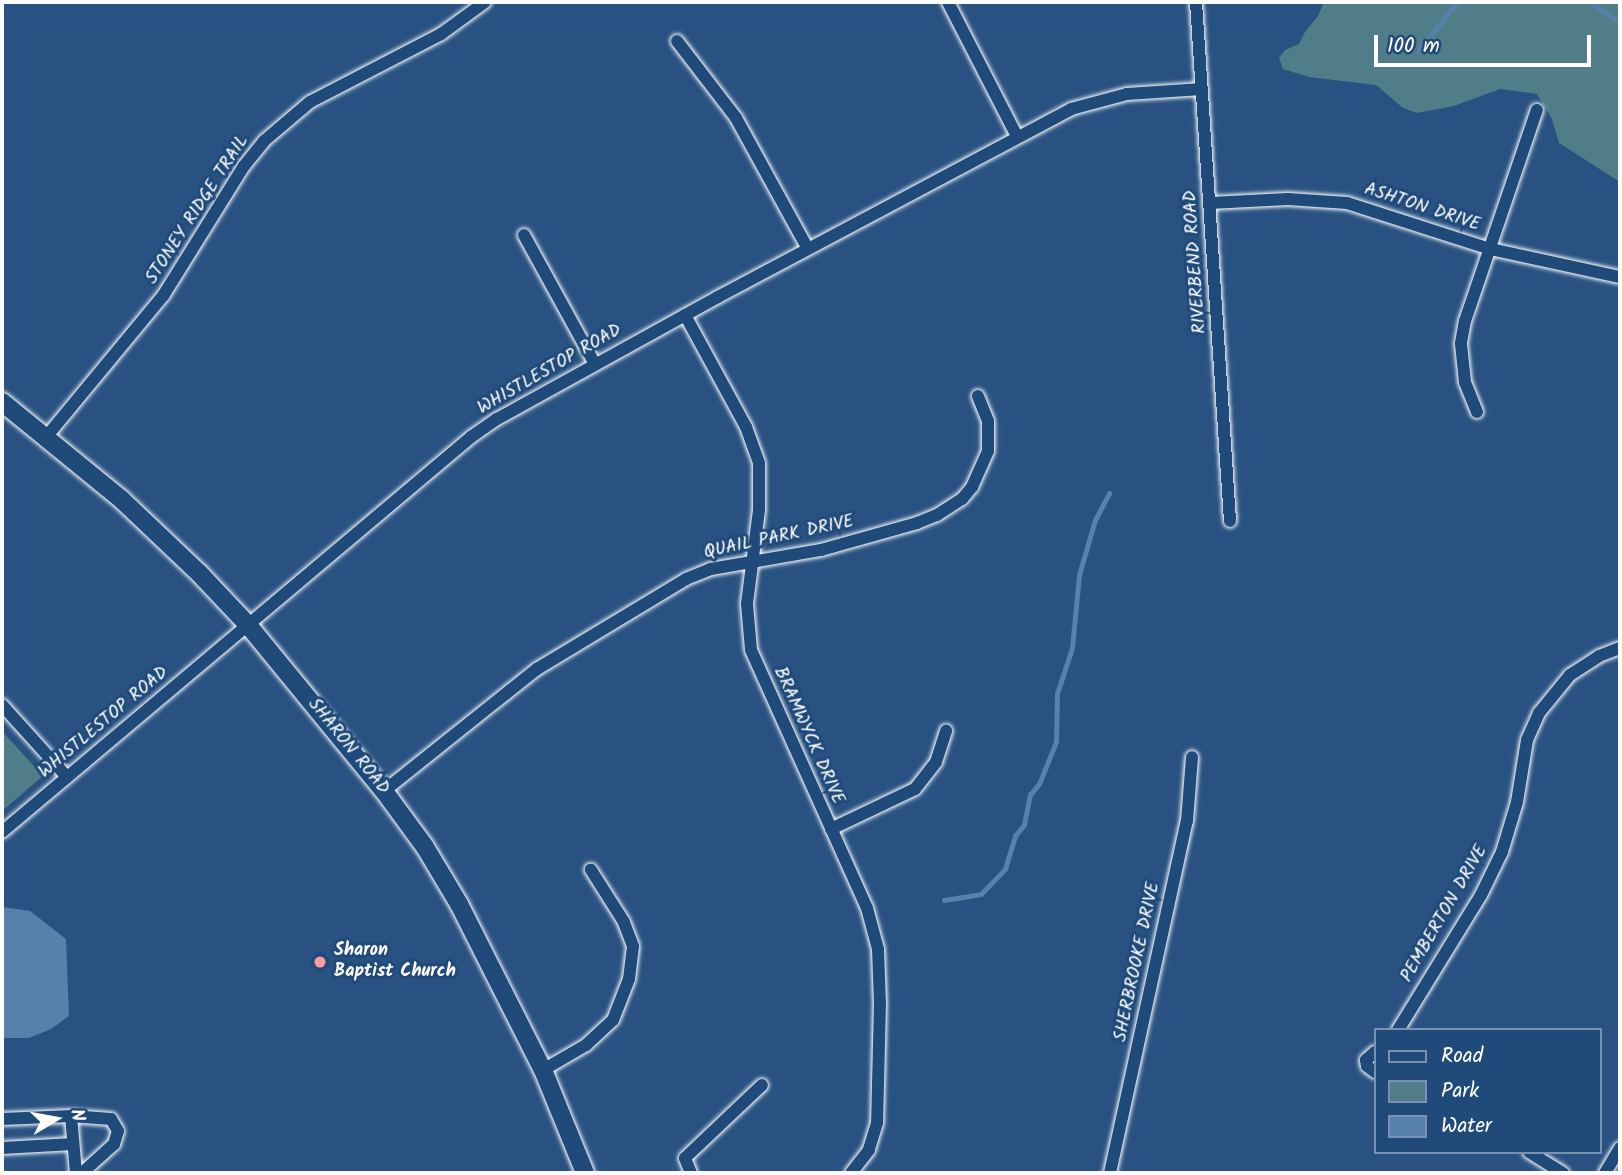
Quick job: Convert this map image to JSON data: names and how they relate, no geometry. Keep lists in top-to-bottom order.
{
  "streets": {
    "main road": ["SHARON ROAD"],
    "street": [
      "ASHTON DRIVE",
      "STONEY RIDGE TRAIL",
      "RIVERBEND ROAD",
      "WHISTLESTOP ROAD",
      "QUAIL PARK DRIVE",
      "BRAMWYCK DRIVE",
      "PEMBERTON DRIVE",
      "SHERBROOKE DRIVE"
    ]
  },
  "crossings": [
    ["ASHTON DRIVE", "RIVERBEND ROAD"],
    ["STONEY RIDGE TRAIL", "SHARON ROAD"],
    ["RIVERBEND ROAD", "WHISTLESTOP ROAD"],
    ["WHISTLESTOP ROAD", "BRAMWYCK DRIVE"],
    ["WHISTLESTOP ROAD", "SHARON ROAD"],
    ["QUAIL PARK DRIVE", "BRAMWYCK DRIVE"],
    ["QUAIL PARK DRIVE", "SHARON ROAD"]
  ],
  "places": ["Sharon Baptist Church"],
  "legend": ["Road", "Park", "Water"],
  "scale_bar": "100 m",
  "north": "right"
}
